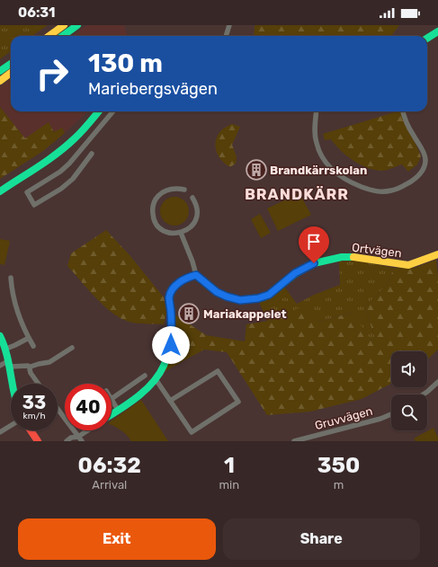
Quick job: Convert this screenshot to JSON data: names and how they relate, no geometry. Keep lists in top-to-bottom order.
{
  "streets": {
    "main road": ["Ortvägen"],
    "street": ["Gruvvägen"]
  },
  "districts": ["BRANDKÄRR"],
  "places": {
    "building": ["Brandkärrskolan", "Mariakappelet"]
  },
  "page": {
    "status": "06:31",
    "turn": ["130 m", "Mariebergsvägen"],
    "speed": "33 km/h",
    "limit": "40",
    "eta": [
      "06:32",
      "Arrival",
      "1",
      "min",
      "350",
      "m"
    ],
    "buttons": ["Exit", "Share"]
  }
}
